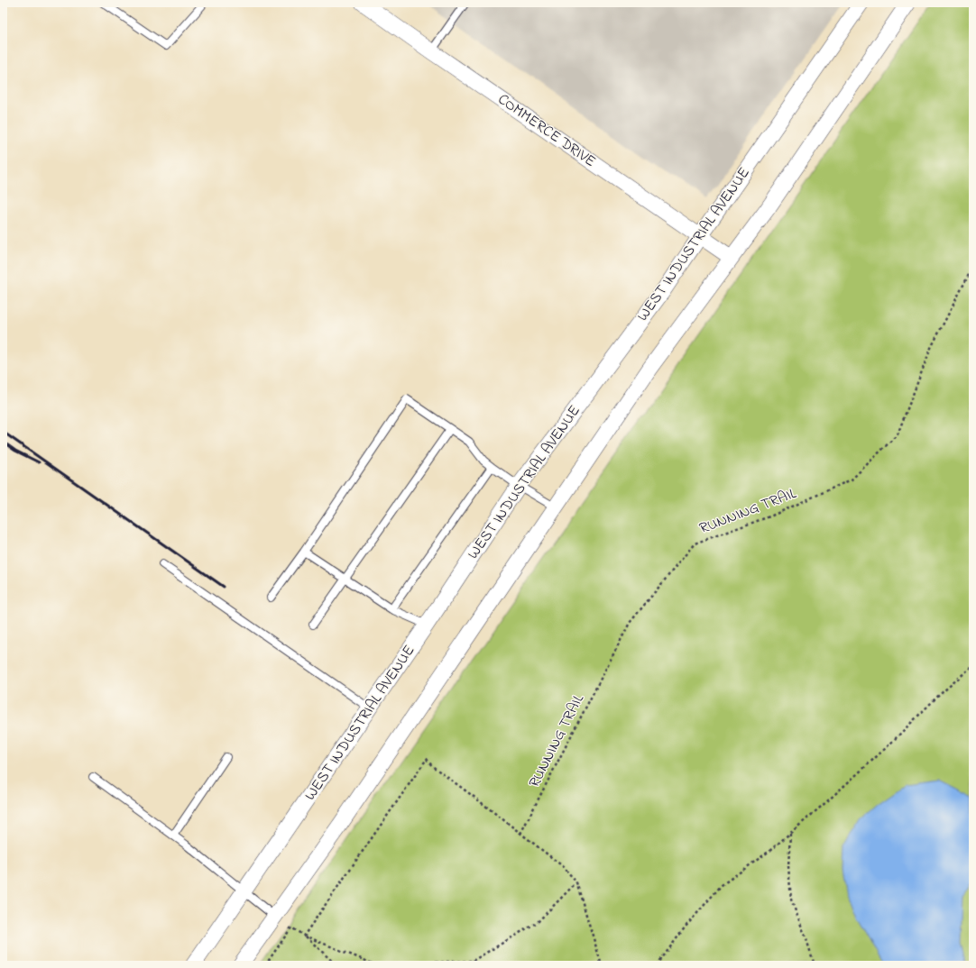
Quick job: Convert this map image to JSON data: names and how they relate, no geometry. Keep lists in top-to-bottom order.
{
  "streets": {
    "street": ["COMMERCE DRIVE", "WEST INDUSTRIAL AVENUE"],
    "path": ["RUNNING TRAIL"]
  },
  "crossings": [
    ["COMMERCE DRIVE", "WEST INDUSTRIAL AVENUE"]
  ]
}
